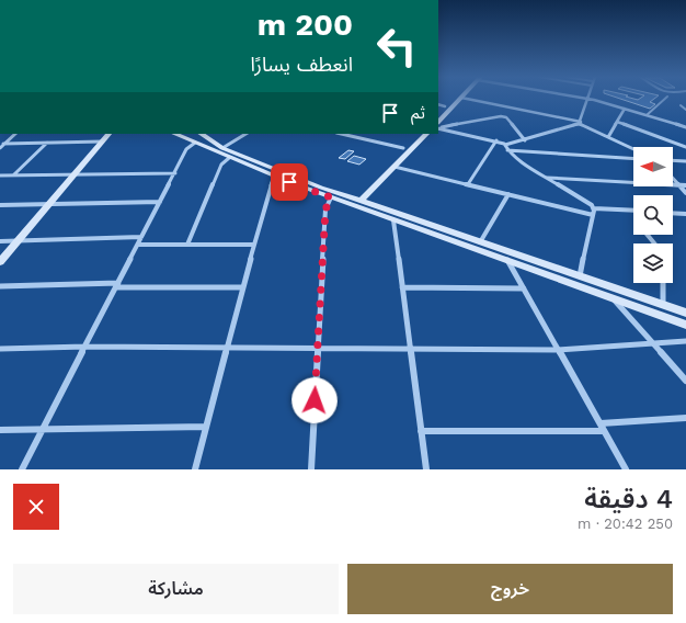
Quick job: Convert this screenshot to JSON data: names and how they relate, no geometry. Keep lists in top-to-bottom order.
{
  "north": "left",
  "page": {
    "turn": ["200 m", "انعطف يسارًا"],
    "then": "ثم",
    "heading": ["4 دقيقة", "250 m · 20:42"],
    "buttons": ["خروج", "مشاركة"]
  }
}
